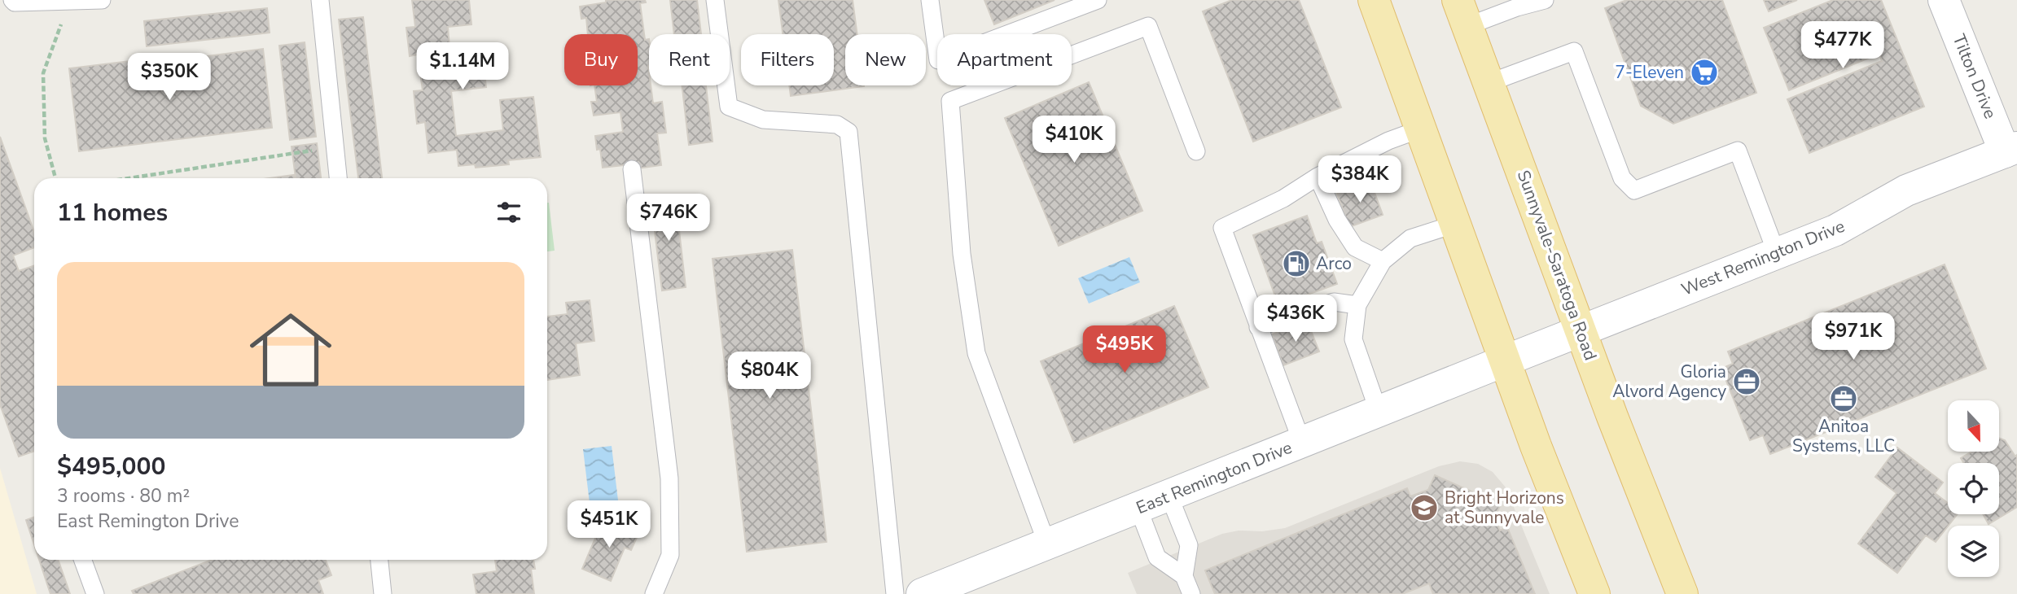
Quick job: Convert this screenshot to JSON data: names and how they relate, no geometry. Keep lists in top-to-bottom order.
{
  "streets": {
    "main road": ["Sunnyvale-Saratoga Road"],
    "street": ["Tilton Drive", "West Remington Drive", "East Remington Drive"]
  },
  "crossings": [
    ["Tilton Drive", "West Remington Drive"],
    ["West Remington Drive", "Sunnyvale-Saratoga Road"],
    ["West Remington Drive", "East Remington Drive"]
  ],
  "places": {
    "supermarket": ["7-Eleven"],
    "fuel station": ["Arco"],
    "office": ["Gloria Alvord Agency", "Anitoa Systems, LLC"],
    "school or university": ["Bright Horizons at Sunnyvale"]
  },
  "north": "bottom",
  "page": {
    "price": [
      "$477K",
      "$1.14M",
      "$350K",
      "$410K",
      "$384K",
      "$746K",
      "$436K",
      "$971K",
      "$495K",
      "$804K",
      "$451K"
    ],
    "chip": [
      "Buy",
      "Rent",
      "Filters",
      "New",
      "Apartment"
    ],
    "heading": "11 homes",
    "list": [
      {
        "name": "$495,000",
        "note": "3 rooms · 80 m² · East Remington Drive"
      }
    ]
  }
}
